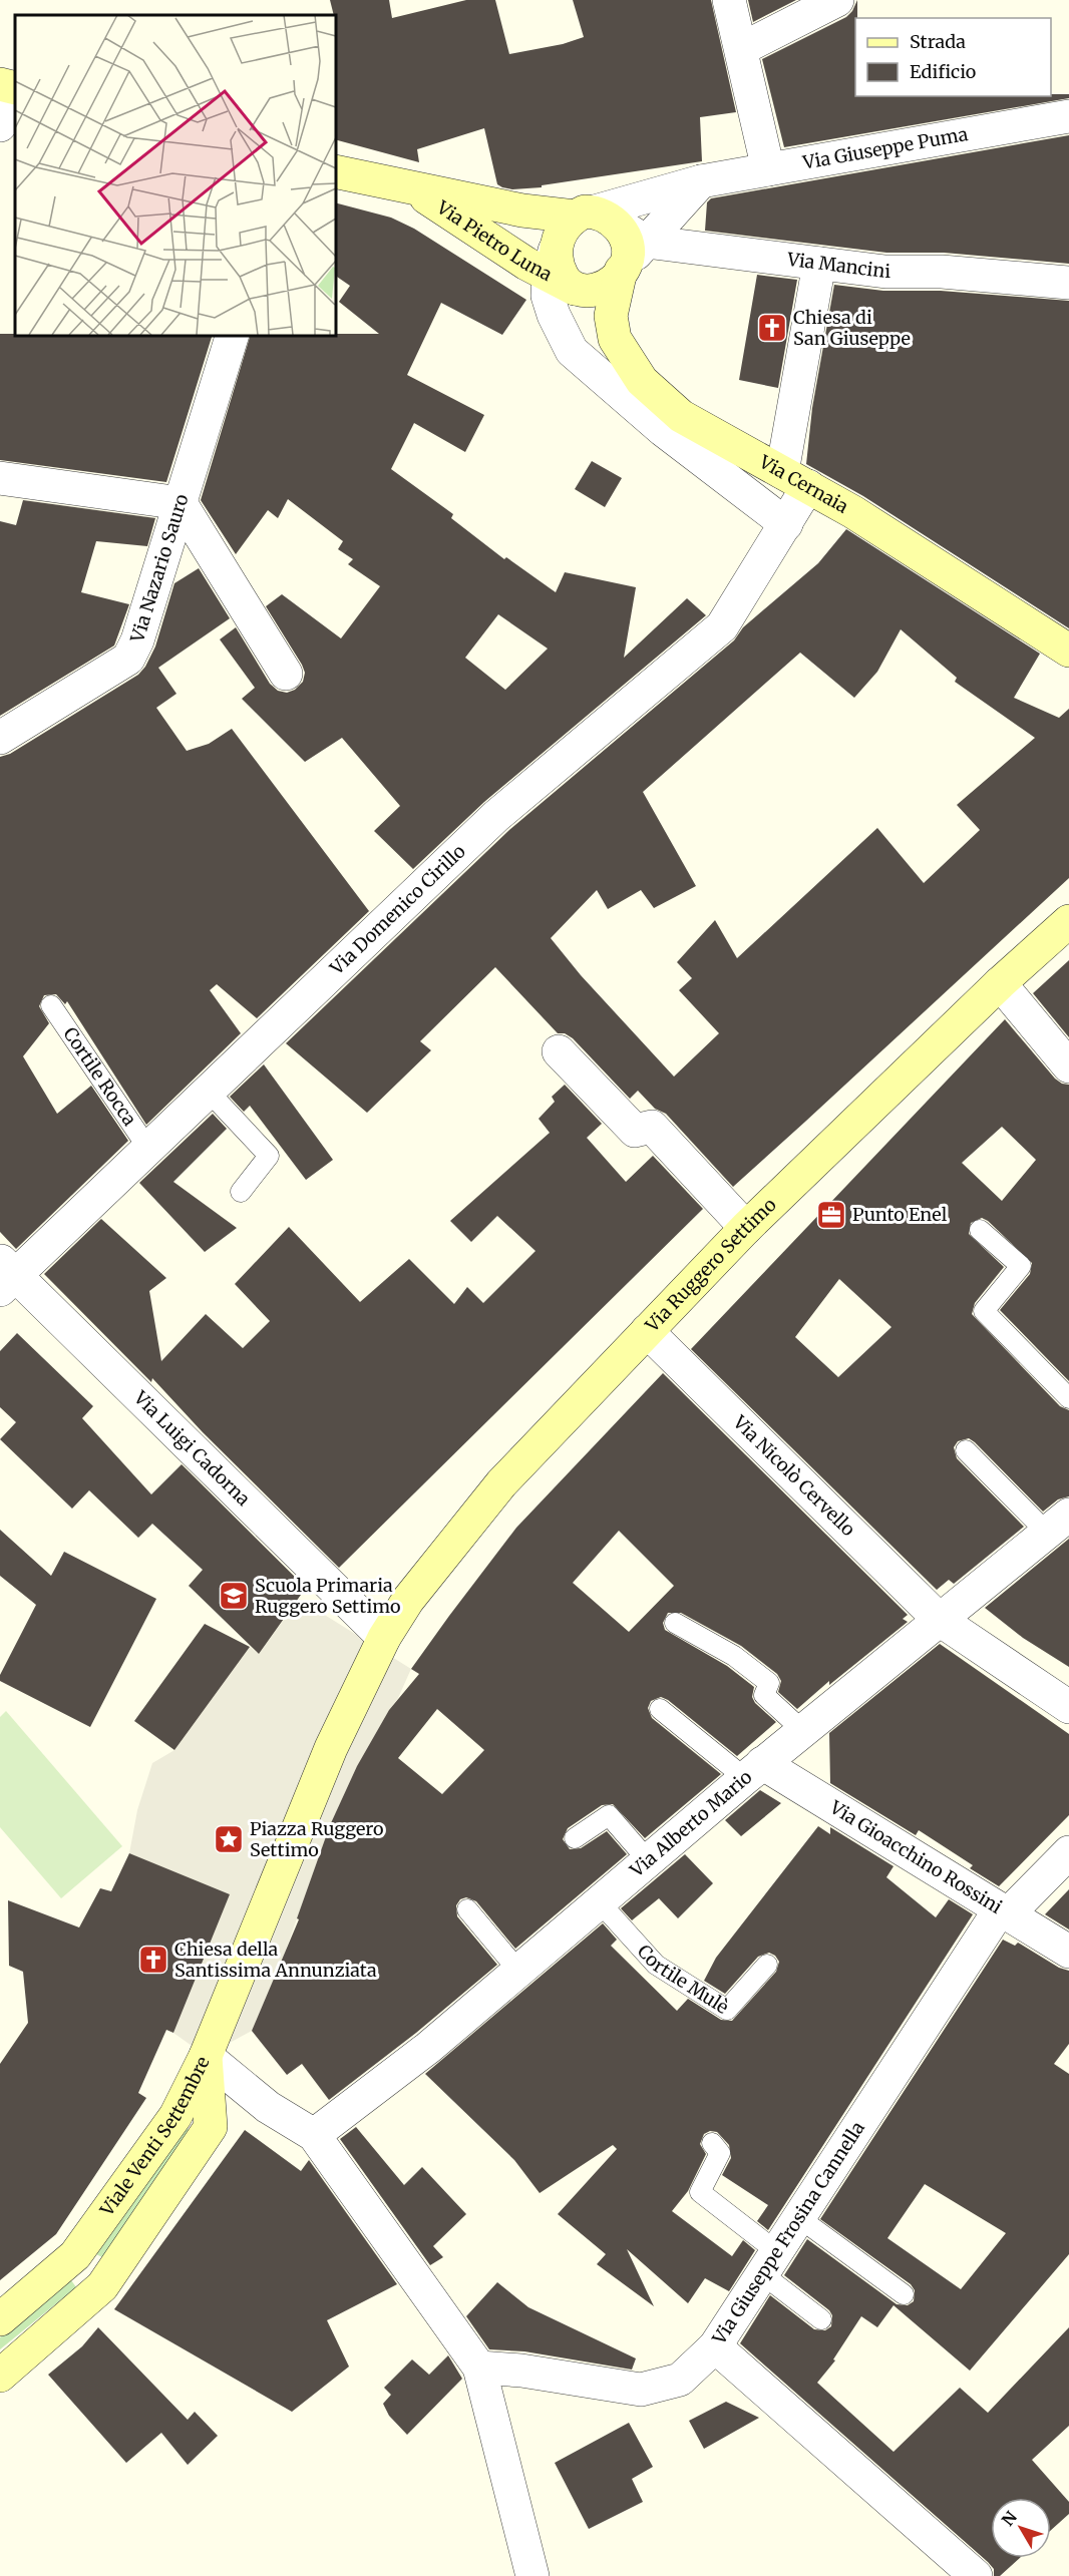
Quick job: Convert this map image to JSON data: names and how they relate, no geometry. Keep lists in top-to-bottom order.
{
  "streets": {
    "street": [
      "Via Giuseppe Puma",
      "Via Pietro Luna",
      "Via Mancini",
      "Via Cernaia",
      "Via Nazario Sauro",
      "Via Domenico Cirillo",
      "Via Ruggero Settimo",
      "Via Luigi Cadorna",
      "Via Nicolò Cervello",
      "Via Alberto Mario",
      "Via Gioacchino Rossini",
      "Viale Venti Settembre",
      "Via Giuseppe Frosina Cannella"
    ],
    "lane": ["Cortile Rocca", "Cortile Mulè"]
  },
  "crossings": [
    ["Via Giuseppe Puma", "Via Pietro Luna"],
    ["Via Giuseppe Puma", "Via Mancini"],
    ["Via Giuseppe Puma", "Via Cernaia"],
    ["Via Pietro Luna", "Via Mancini"],
    ["Via Pietro Luna", "Via Cernaia"],
    ["Via Mancini", "Via Cernaia"],
    ["Via Mancini", "Via Domenico Cirillo"],
    ["Via Cernaia", "Via Domenico Cirillo"],
    ["Via Domenico Cirillo", "Cortile Rocca"],
    ["Via Domenico Cirillo", "Via Luigi Cadorna"],
    ["Via Ruggero Settimo", "Via Luigi Cadorna"],
    ["Via Ruggero Settimo", "Via Nicolò Cervello"],
    ["Via Nicolò Cervello", "Via Alberto Mario"],
    ["Via Alberto Mario", "Via Gioacchino Rossini"],
    ["Via Alberto Mario", "Cortile Mulè"],
    ["Via Gioacchino Rossini", "Via Giuseppe Frosina Cannella"]
  ],
  "places": {
    "church": ["Chiesa di San Giuseppe", "Chiesa della Santissima Annunziata"],
    "office": ["Punto Enel"],
    "school or university": ["Scuola Primaria Ruggero Settimo"],
    "place": ["Piazza Ruggero Settimo"]
  },
  "legend": ["Strada", "Edificio"],
  "north": "top left"
}
